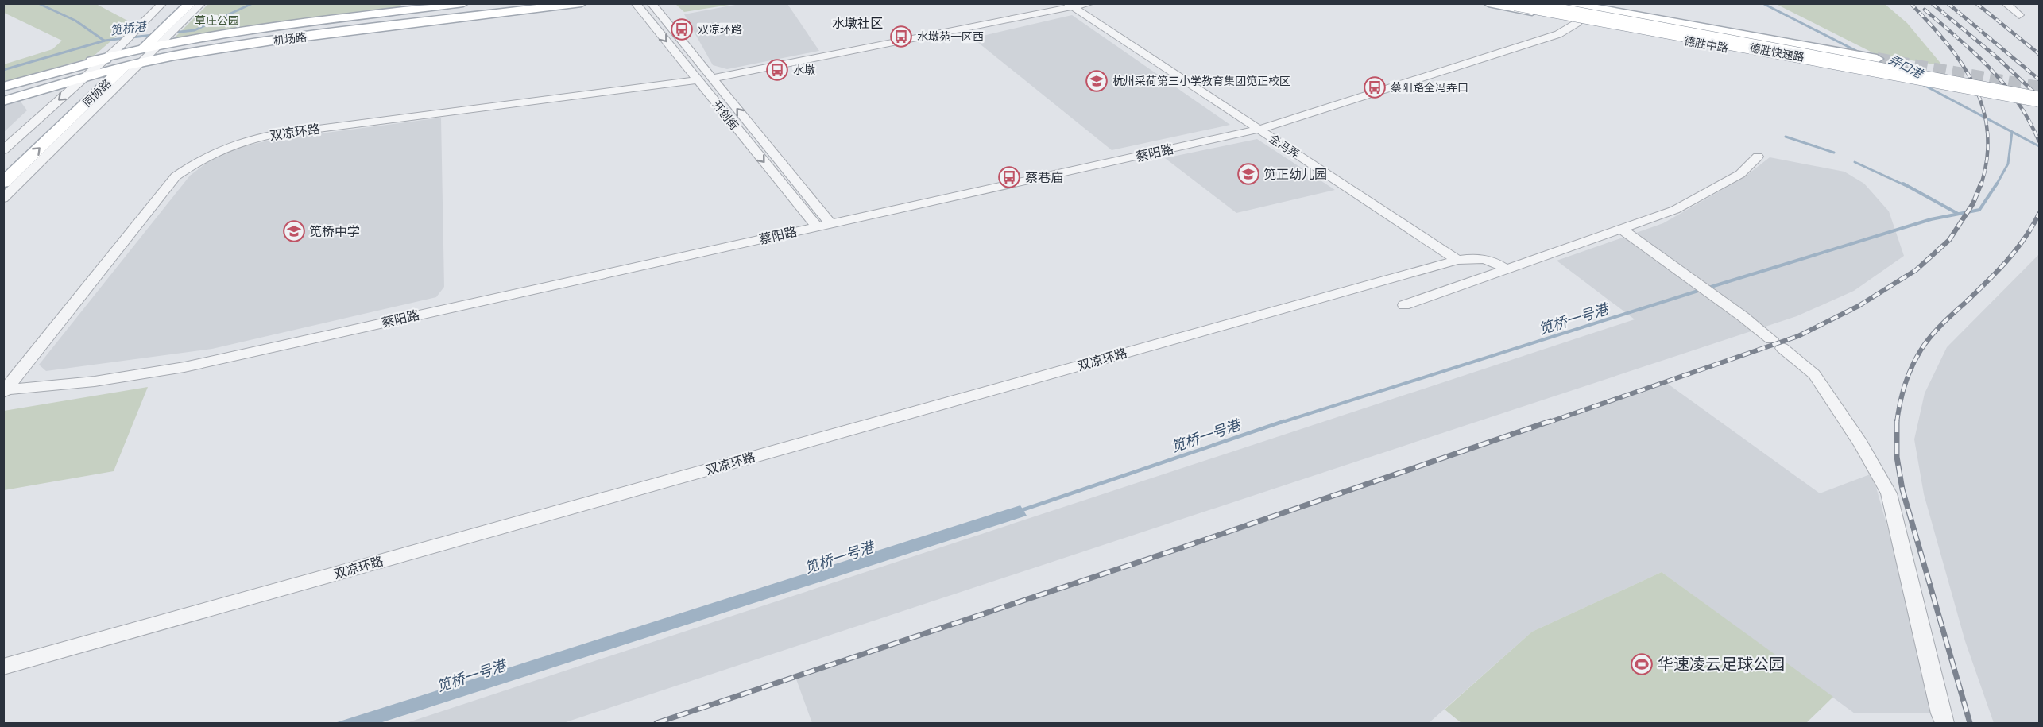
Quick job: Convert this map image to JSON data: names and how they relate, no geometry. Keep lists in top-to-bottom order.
{
  "streets": {
    "highway": ["德胜快速路"],
    "main road": ["机场路", "德胜中路", "同协路"],
    "street": [
      "开创街",
      "双凉环路",
      "全冯弄",
      "蔡阳路"
    ]
  },
  "crossings": [
    ["机场路", "同协路"],
    ["德胜中路", "蔡阳路"],
    ["开创街", "双凉环路"],
    ["开创街", "蔡阳路"],
    ["双凉环路", "全冯弄"],
    ["双凉环路", "蔡阳路"],
    ["全冯弄", "蔡阳路"]
  ],
  "districts": ["水墩社区"],
  "water": ["笕桥港", "弄口港", "笕桥一号港"],
  "parks": ["草庄公园"],
  "places": {
    "bus stop": [
      "双凉环路",
      "水墩苑一区西",
      "水墩",
      "蔡阳路全冯弄口",
      "蔡巷庙"
    ],
    "school or university": ["杭州采荷第三小学教育集团笕正校区", "笕正幼儿园", "笕桥中学"],
    "sports": ["华速凌云足球公园"]
  }
}
